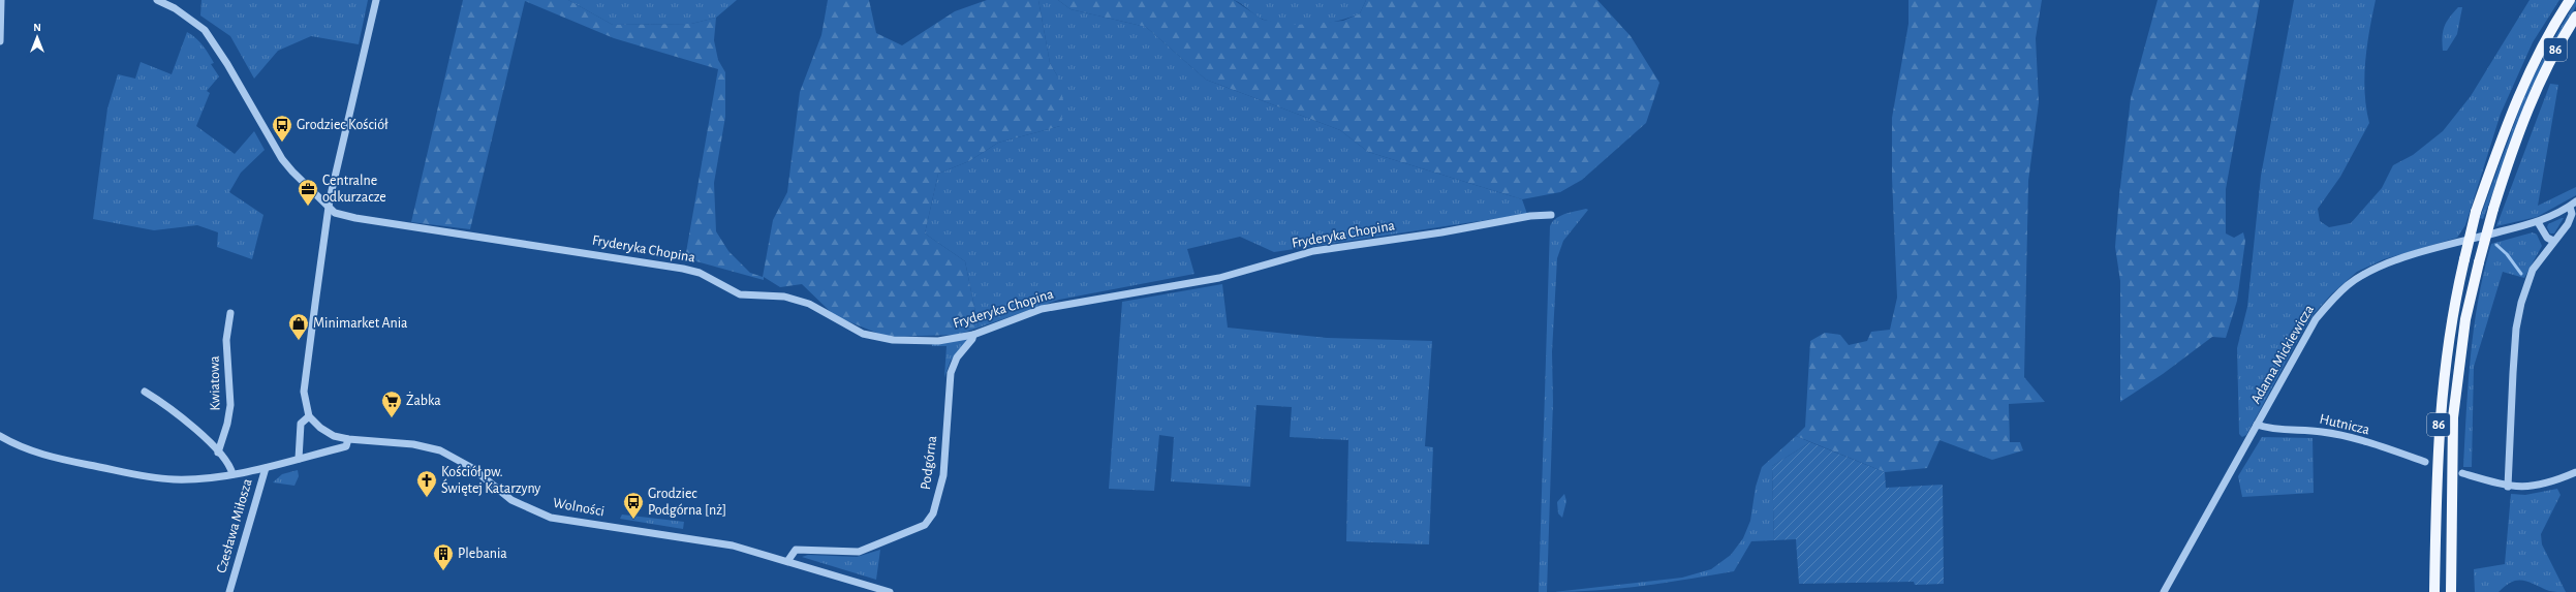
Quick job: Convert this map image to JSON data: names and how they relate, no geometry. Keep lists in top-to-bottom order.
{
  "streets": {
    "main road": ["86"],
    "street": [
      "Fryderyka Chopina",
      "Adama Mickiewicza",
      "Kwiatowa",
      "Hutnicza",
      "Podgórna",
      "Wolności",
      "Czesława Miłosza"
    ]
  },
  "crossings": [
    ["Fryderyka Chopina", "Podgórna"],
    ["Adama Mickiewicza", "Hutnicza"],
    ["Podgórna", "Wolności"]
  ],
  "places": {
    "bus stop": ["Grodziec Kościół", "Grodziec Podgórna [nż]"],
    "office": ["Centralne odkurzacze"],
    "shop": ["Minimarket Ania"],
    "supermarket": ["Żabka"],
    "church": ["Kościół pw. Świętej Katarzyny"],
    "building": ["Plebania"]
  },
  "north": "top"
}
